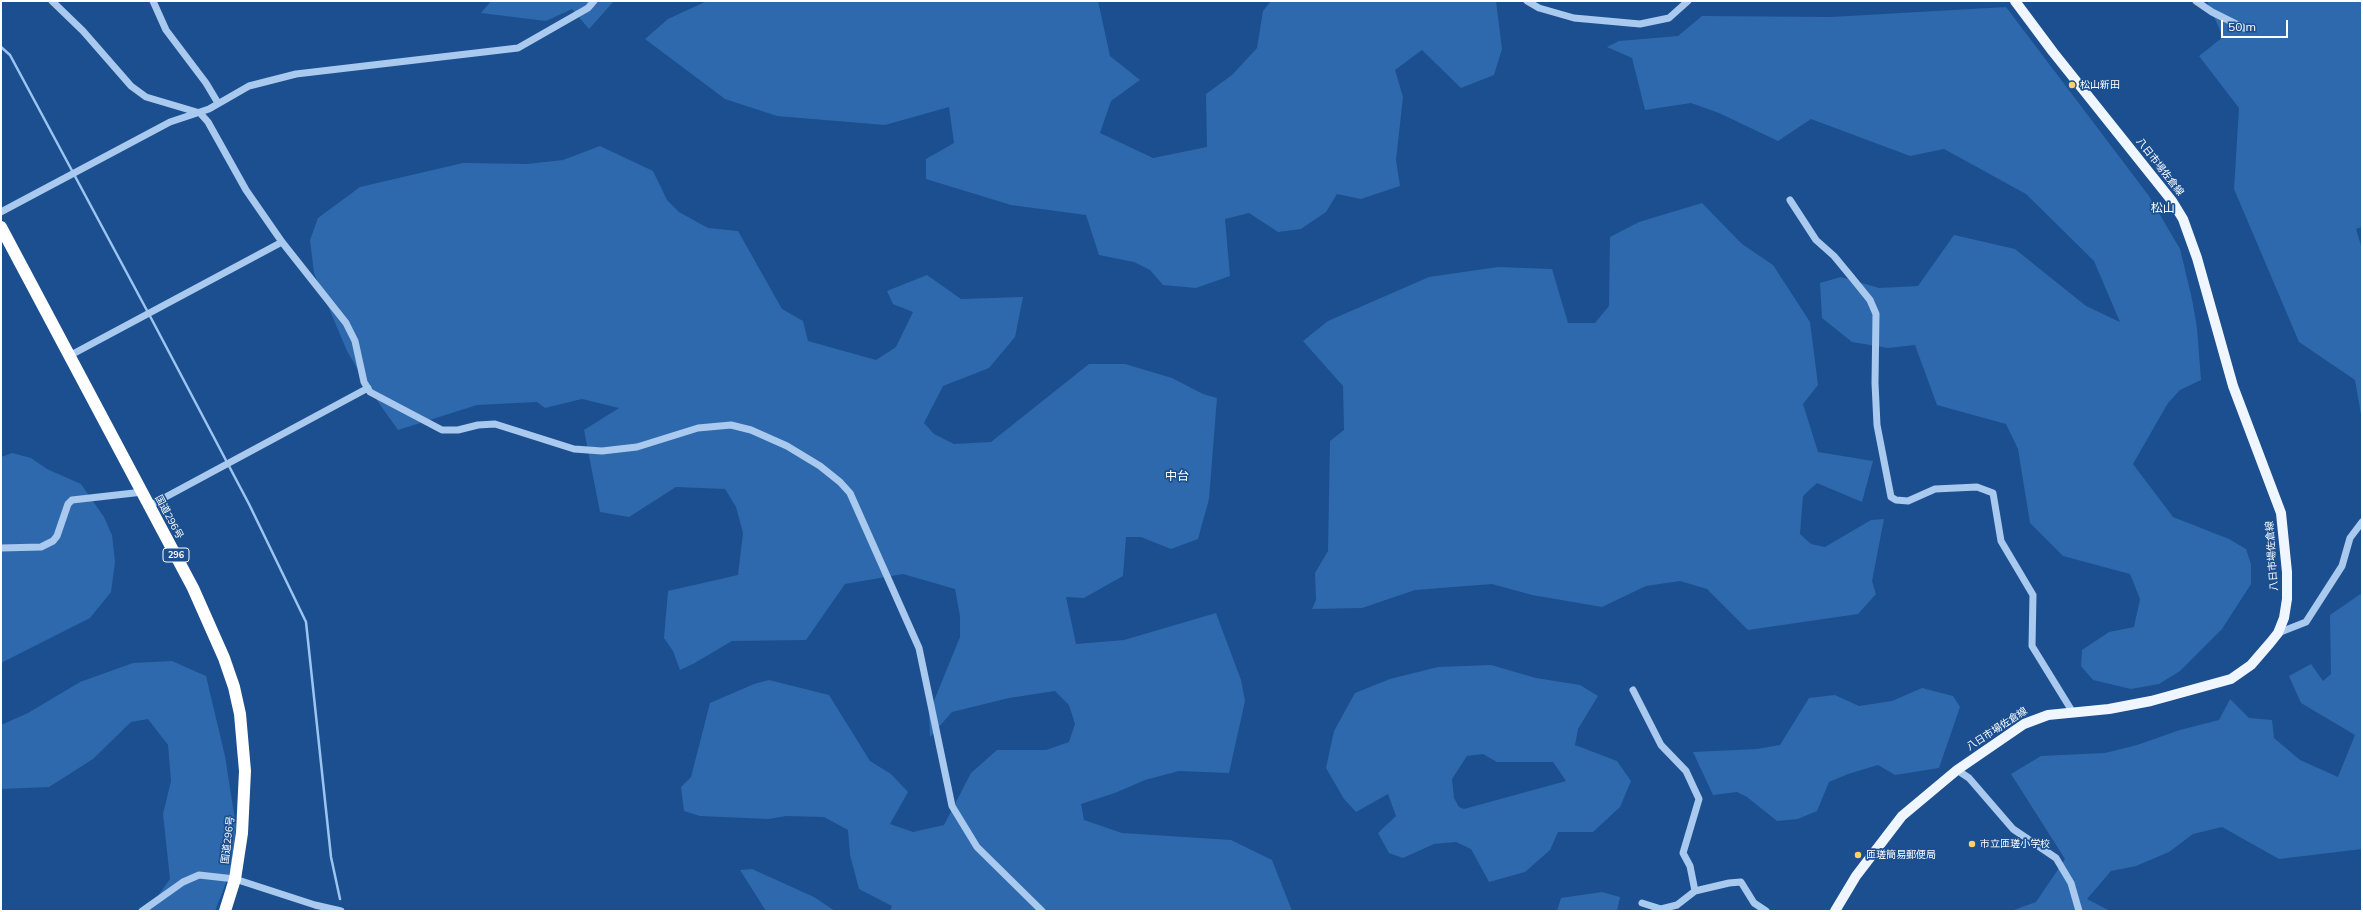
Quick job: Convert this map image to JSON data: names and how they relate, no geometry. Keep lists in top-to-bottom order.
{
  "streets": {
    "highway": ["国道296号", "296"],
    "main road": ["八日市場佐倉線"]
  },
  "districts": ["松山", "中台"],
  "places": ["松山新田", "市立匝瑳小学校", "匝瑳簡易郵便局"],
  "scale_bar": "50 m"
}
